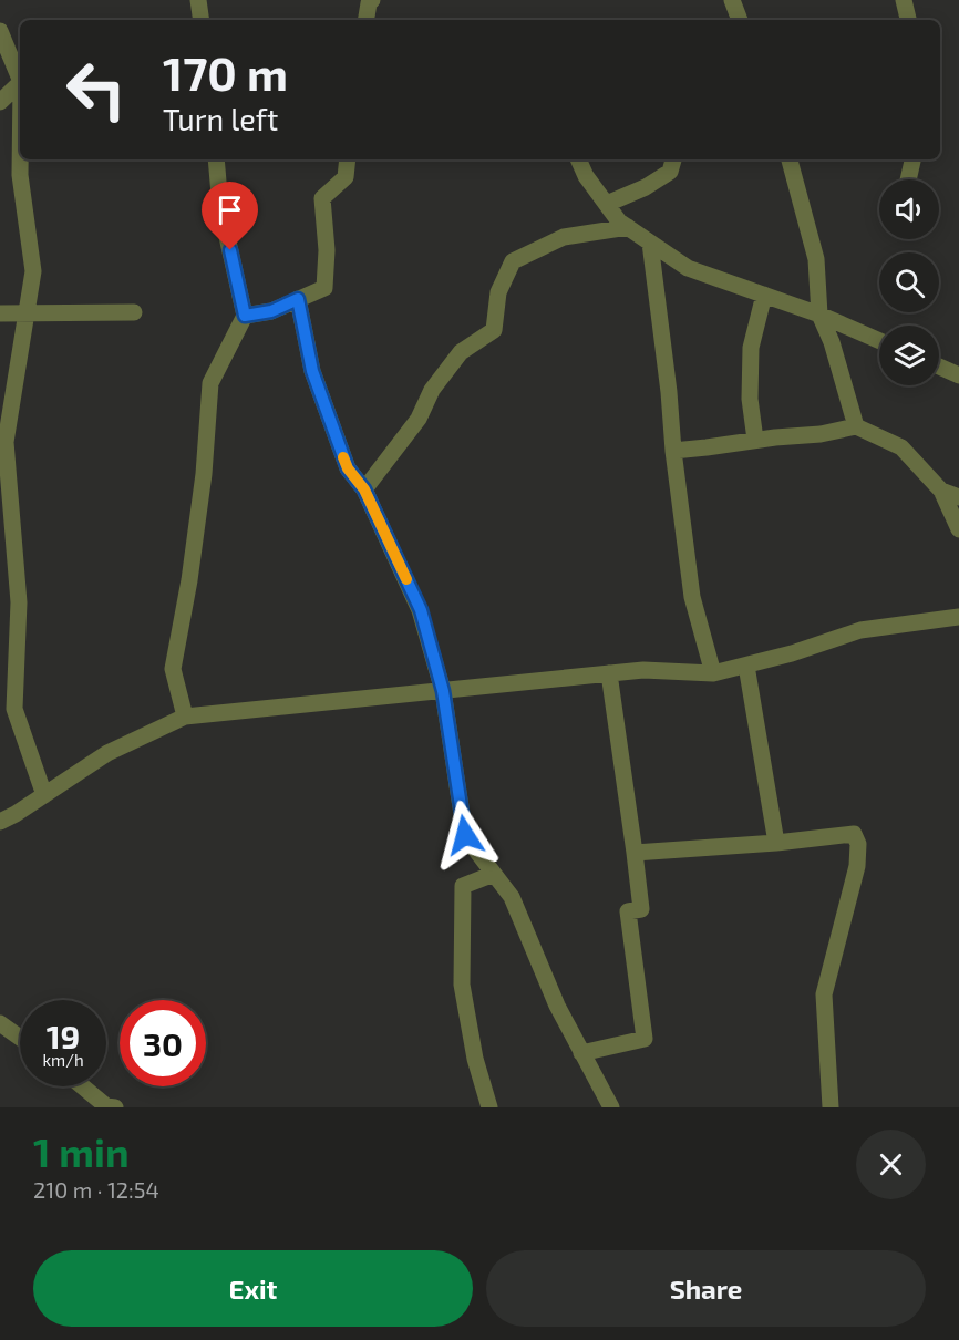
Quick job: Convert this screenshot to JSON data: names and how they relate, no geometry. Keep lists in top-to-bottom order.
{
  "page": {
    "turn": ["170 m", "Turn left"],
    "speed": "19 km/h",
    "limit": "30",
    "heading": ["1 min", "210 m · 12:54"],
    "buttons": ["Exit", "Share"]
  }
}
